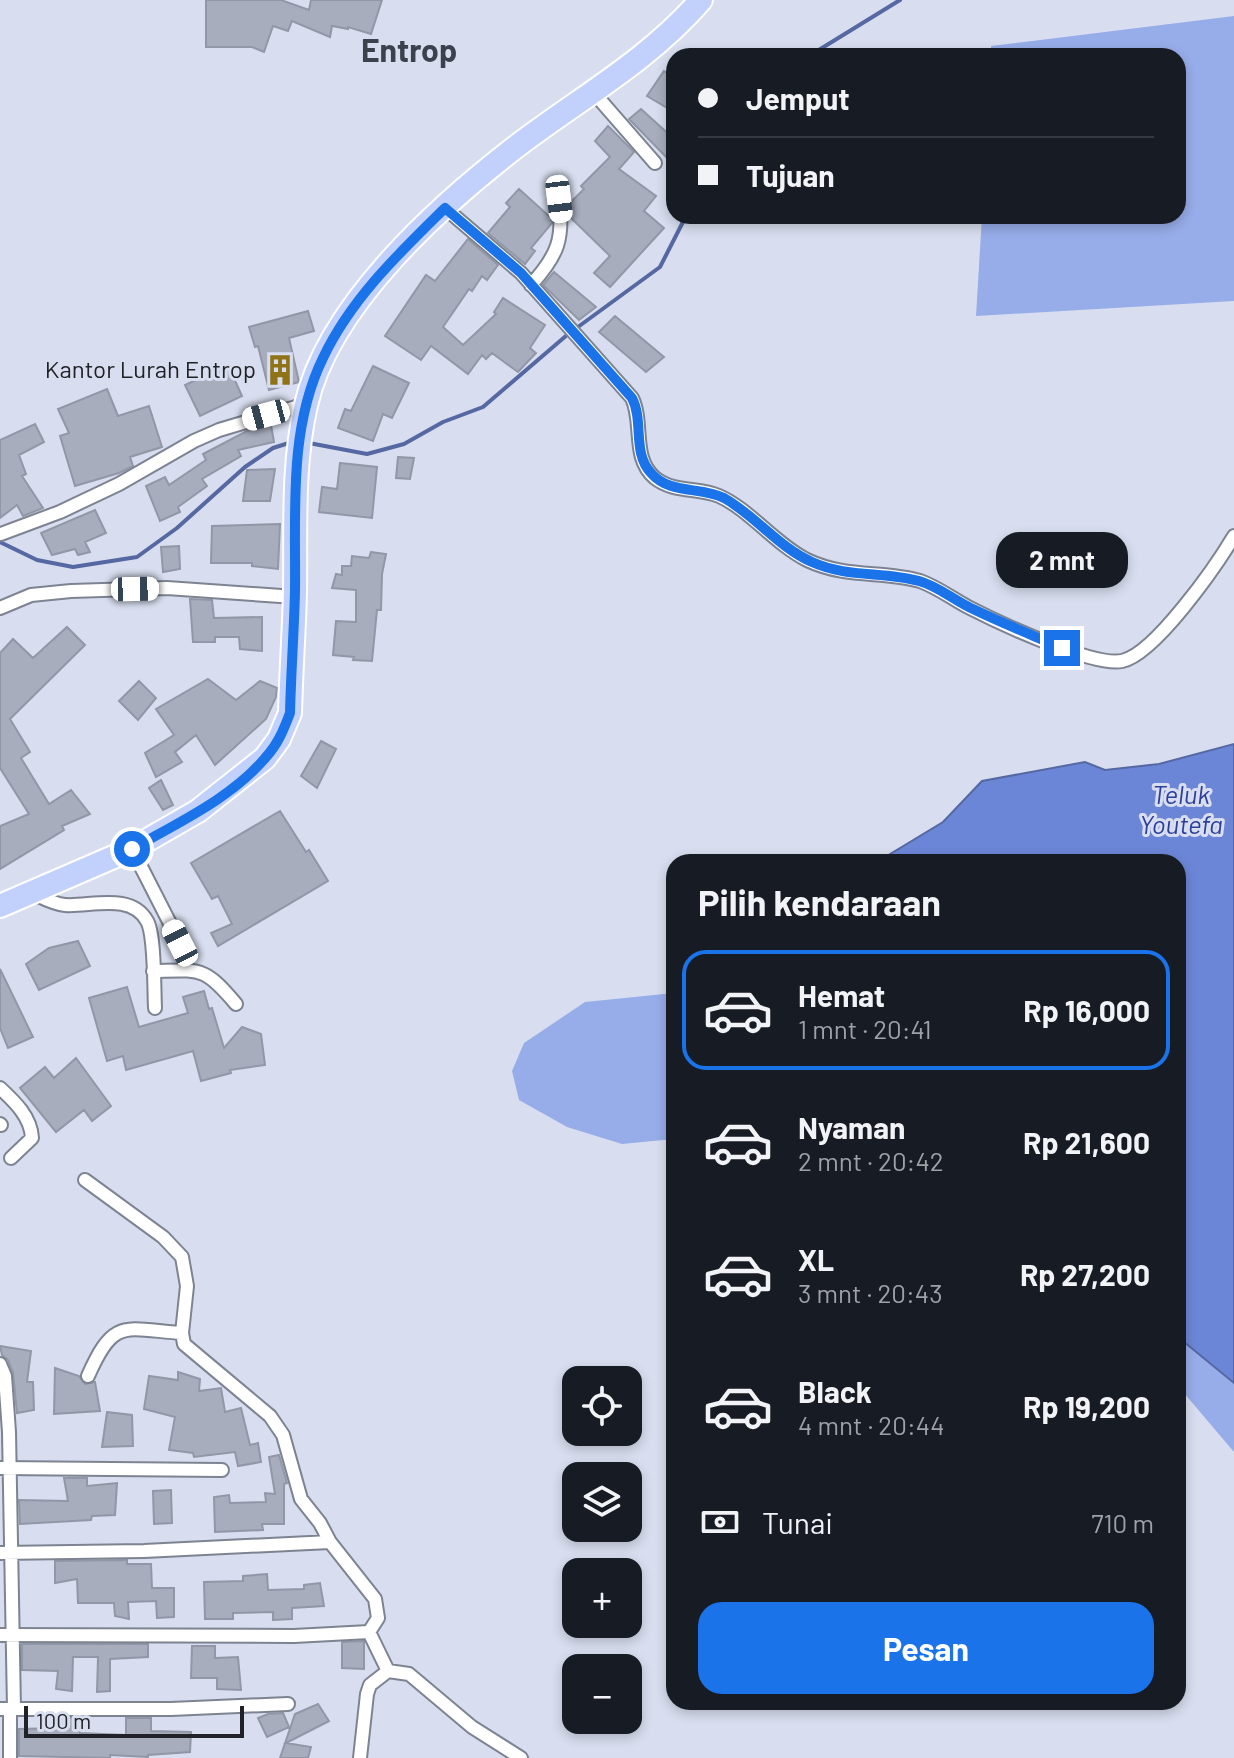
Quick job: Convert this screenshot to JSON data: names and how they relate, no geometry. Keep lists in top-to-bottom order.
{
  "districts": ["Entrop"],
  "water": ["Teluk Youtefa"],
  "places": {
    "building": ["Kantor Lurah Entrop"]
  },
  "scale_bar": "100 m",
  "page": {
    "banner": ["Jemput", "Tujuan"],
    "bubble": "2 mnt",
    "heading": "Pilih kendaraan",
    "list": [
      {
        "name": "Hemat",
        "note": "1 mnt · 20:41",
        "value": "Rp 16,000"
      },
      {
        "name": "Nyaman",
        "note": "2 mnt · 20:42",
        "value": "Rp 21,600"
      },
      {
        "name": "XL",
        "note": "3 mnt · 20:43",
        "value": "Rp 27,200"
      },
      {
        "name": "Black",
        "note": "4 mnt · 20:44",
        "value": "Rp 19,200"
      }
    ],
    "map_buttons": ["+", "−"],
    "pay": ["Tunai", "710 m"],
    "buttons": "Pesan",
    "scale": "100 m"
  }
}
